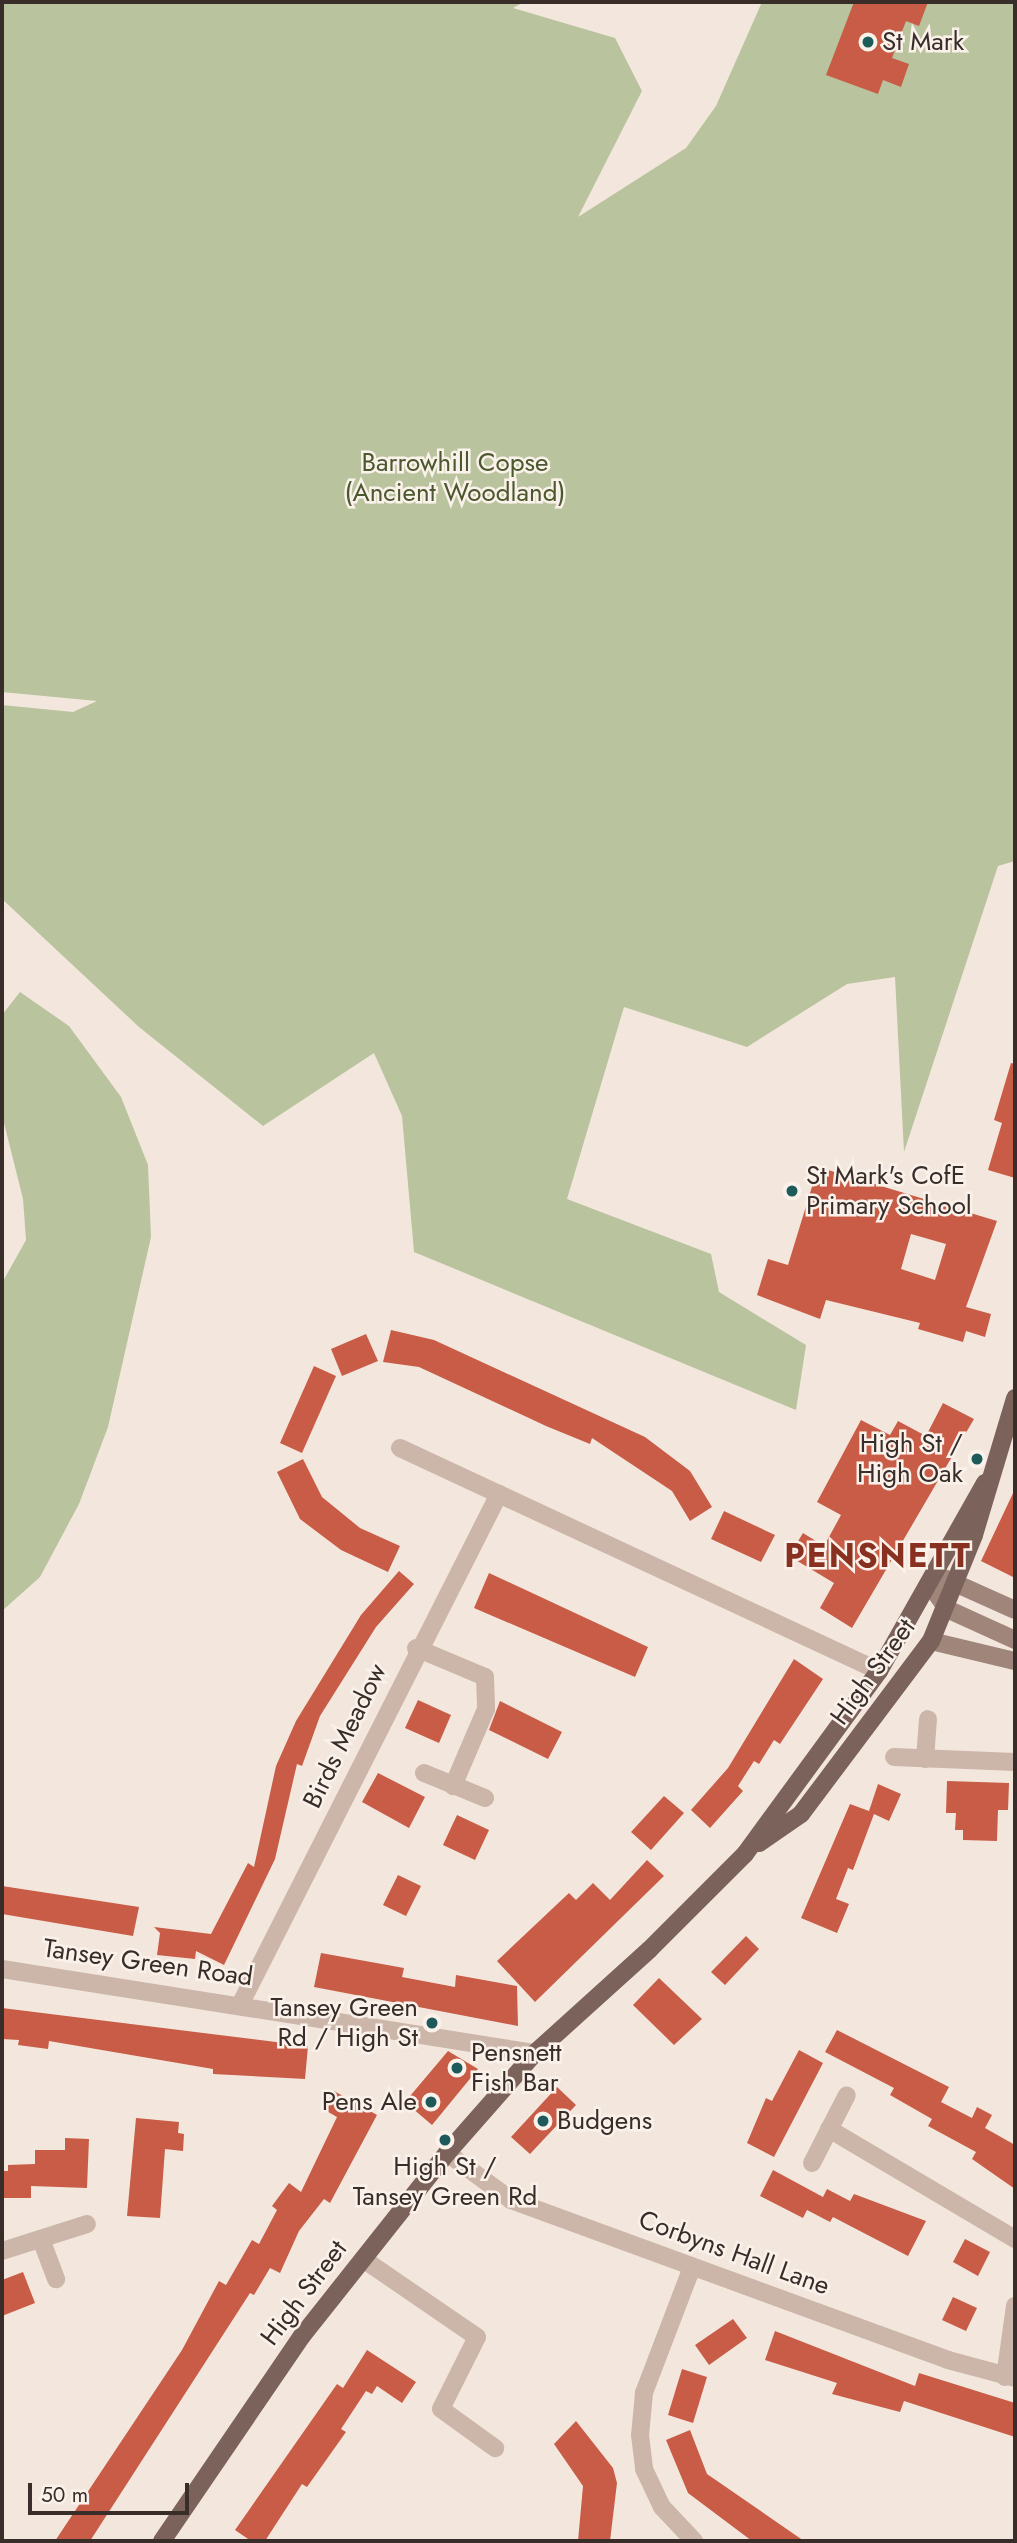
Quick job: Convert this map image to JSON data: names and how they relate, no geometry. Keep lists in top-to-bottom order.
{
  "streets": {
    "main road": ["High Street"],
    "street": ["Birds Meadow", "Tansey Green Road", "Corbyns Hall Lane"]
  },
  "crossings": [
    ["High Street", "Tansey Green Road"],
    ["High Street", "Corbyns Hall Lane"],
    ["Birds Meadow", "Tansey Green Road"]
  ],
  "districts": ["PENSNETT"],
  "parks": ["Barrowhill Copse (Ancient Woodland)"],
  "places": [
    "St Mark",
    "St Mark's CofE Primary School",
    "High St / High Oak",
    "Tansey Green Rd / High St",
    "Pensnett Fish Bar",
    "Pens Ale",
    "Budgens",
    "High St / Tansey Green Rd"
  ],
  "scale_bar": "50 m"
}
